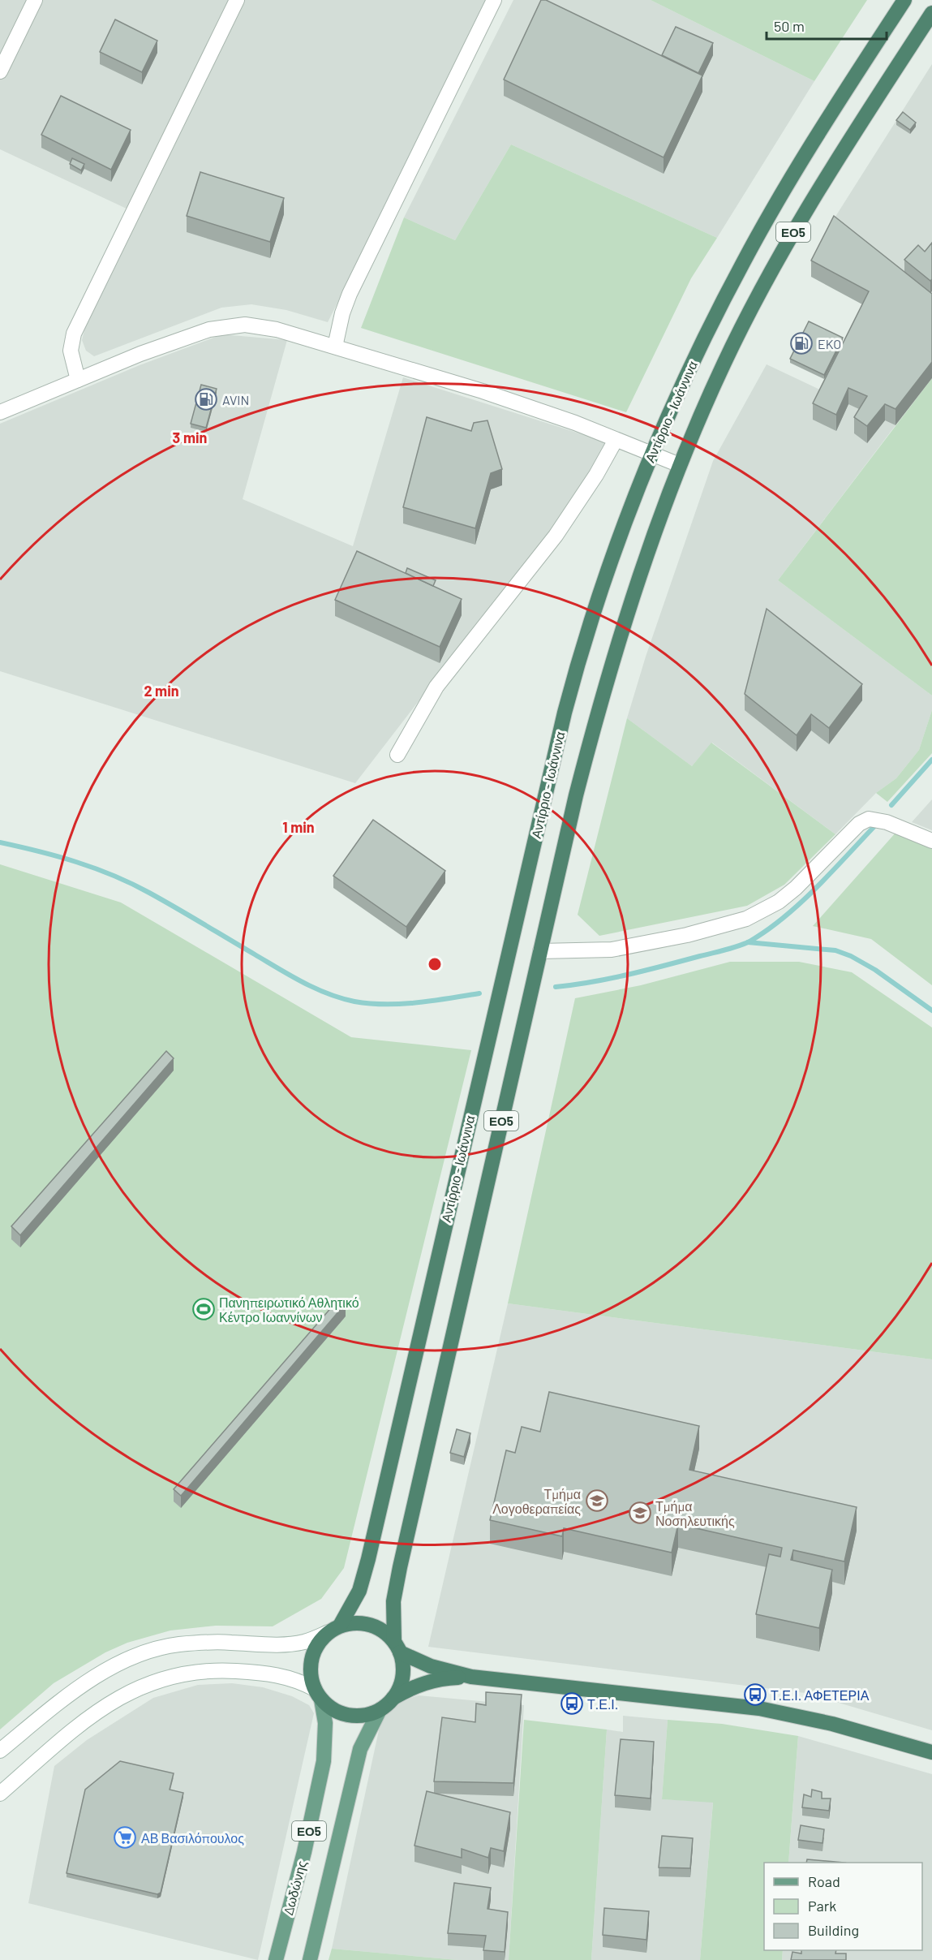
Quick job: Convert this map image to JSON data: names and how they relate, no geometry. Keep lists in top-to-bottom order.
{
  "streets": {
    "highway": ["ΕΟ5", "Αντίρριο - Ιωάννινα"],
    "main road": ["Δωδώνης"]
  },
  "crossings": [
    ["ΕΟ5", "Αντίρριο - Ιωάννινα"],
    ["ΕΟ5", "Δωδώνης"],
    ["Αντίρριο - Ιωάννινα", "Δωδώνης"]
  ],
  "places": {
    "fuel station": ["EKO", "AVIN"],
    "sports": ["Πανηπειρωτικό Αθλητικό Κέντρο Ιωαννίνων"],
    "school or university": ["Τμήμα Λογοθεραπείας", "Τμήμα Νοσηλευτικής"],
    "bus stop": ["Τ.Ε.Ι. ΑΦΕΤΕΡΙΑ", "Τ.Ε.Ι."],
    "supermarket": ["ΑΒ Βασιλόπουλος"]
  },
  "legend": ["Road", "Park", "Building"],
  "scale_bar": "50 m",
  "rings": ["3 min", "2 min", "1 min"]
}
